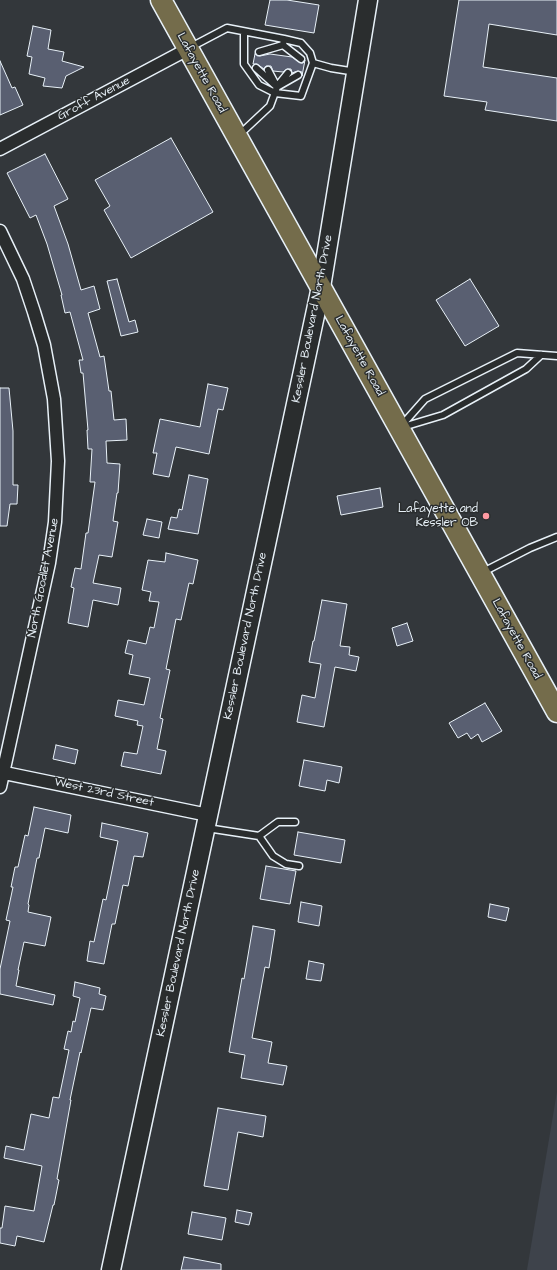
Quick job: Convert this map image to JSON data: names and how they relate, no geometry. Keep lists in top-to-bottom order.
{
  "streets": {
    "main road": ["Lafayette Road", "Kessler Boulevard North Drive"],
    "street": ["Groff Avenue", "North Goodlet Avenue", "West 23rd Street"]
  },
  "crossings": [
    ["Lafayette Road", "Groff Avenue"],
    ["Lafayette Road", "Kessler Boulevard North Drive"],
    ["Kessler Boulevard North Drive", "West 23rd Street"],
    ["North Goodlet Avenue", "West 23rd Street"]
  ],
  "places": ["Lafayette and Kessler OB"]
}
